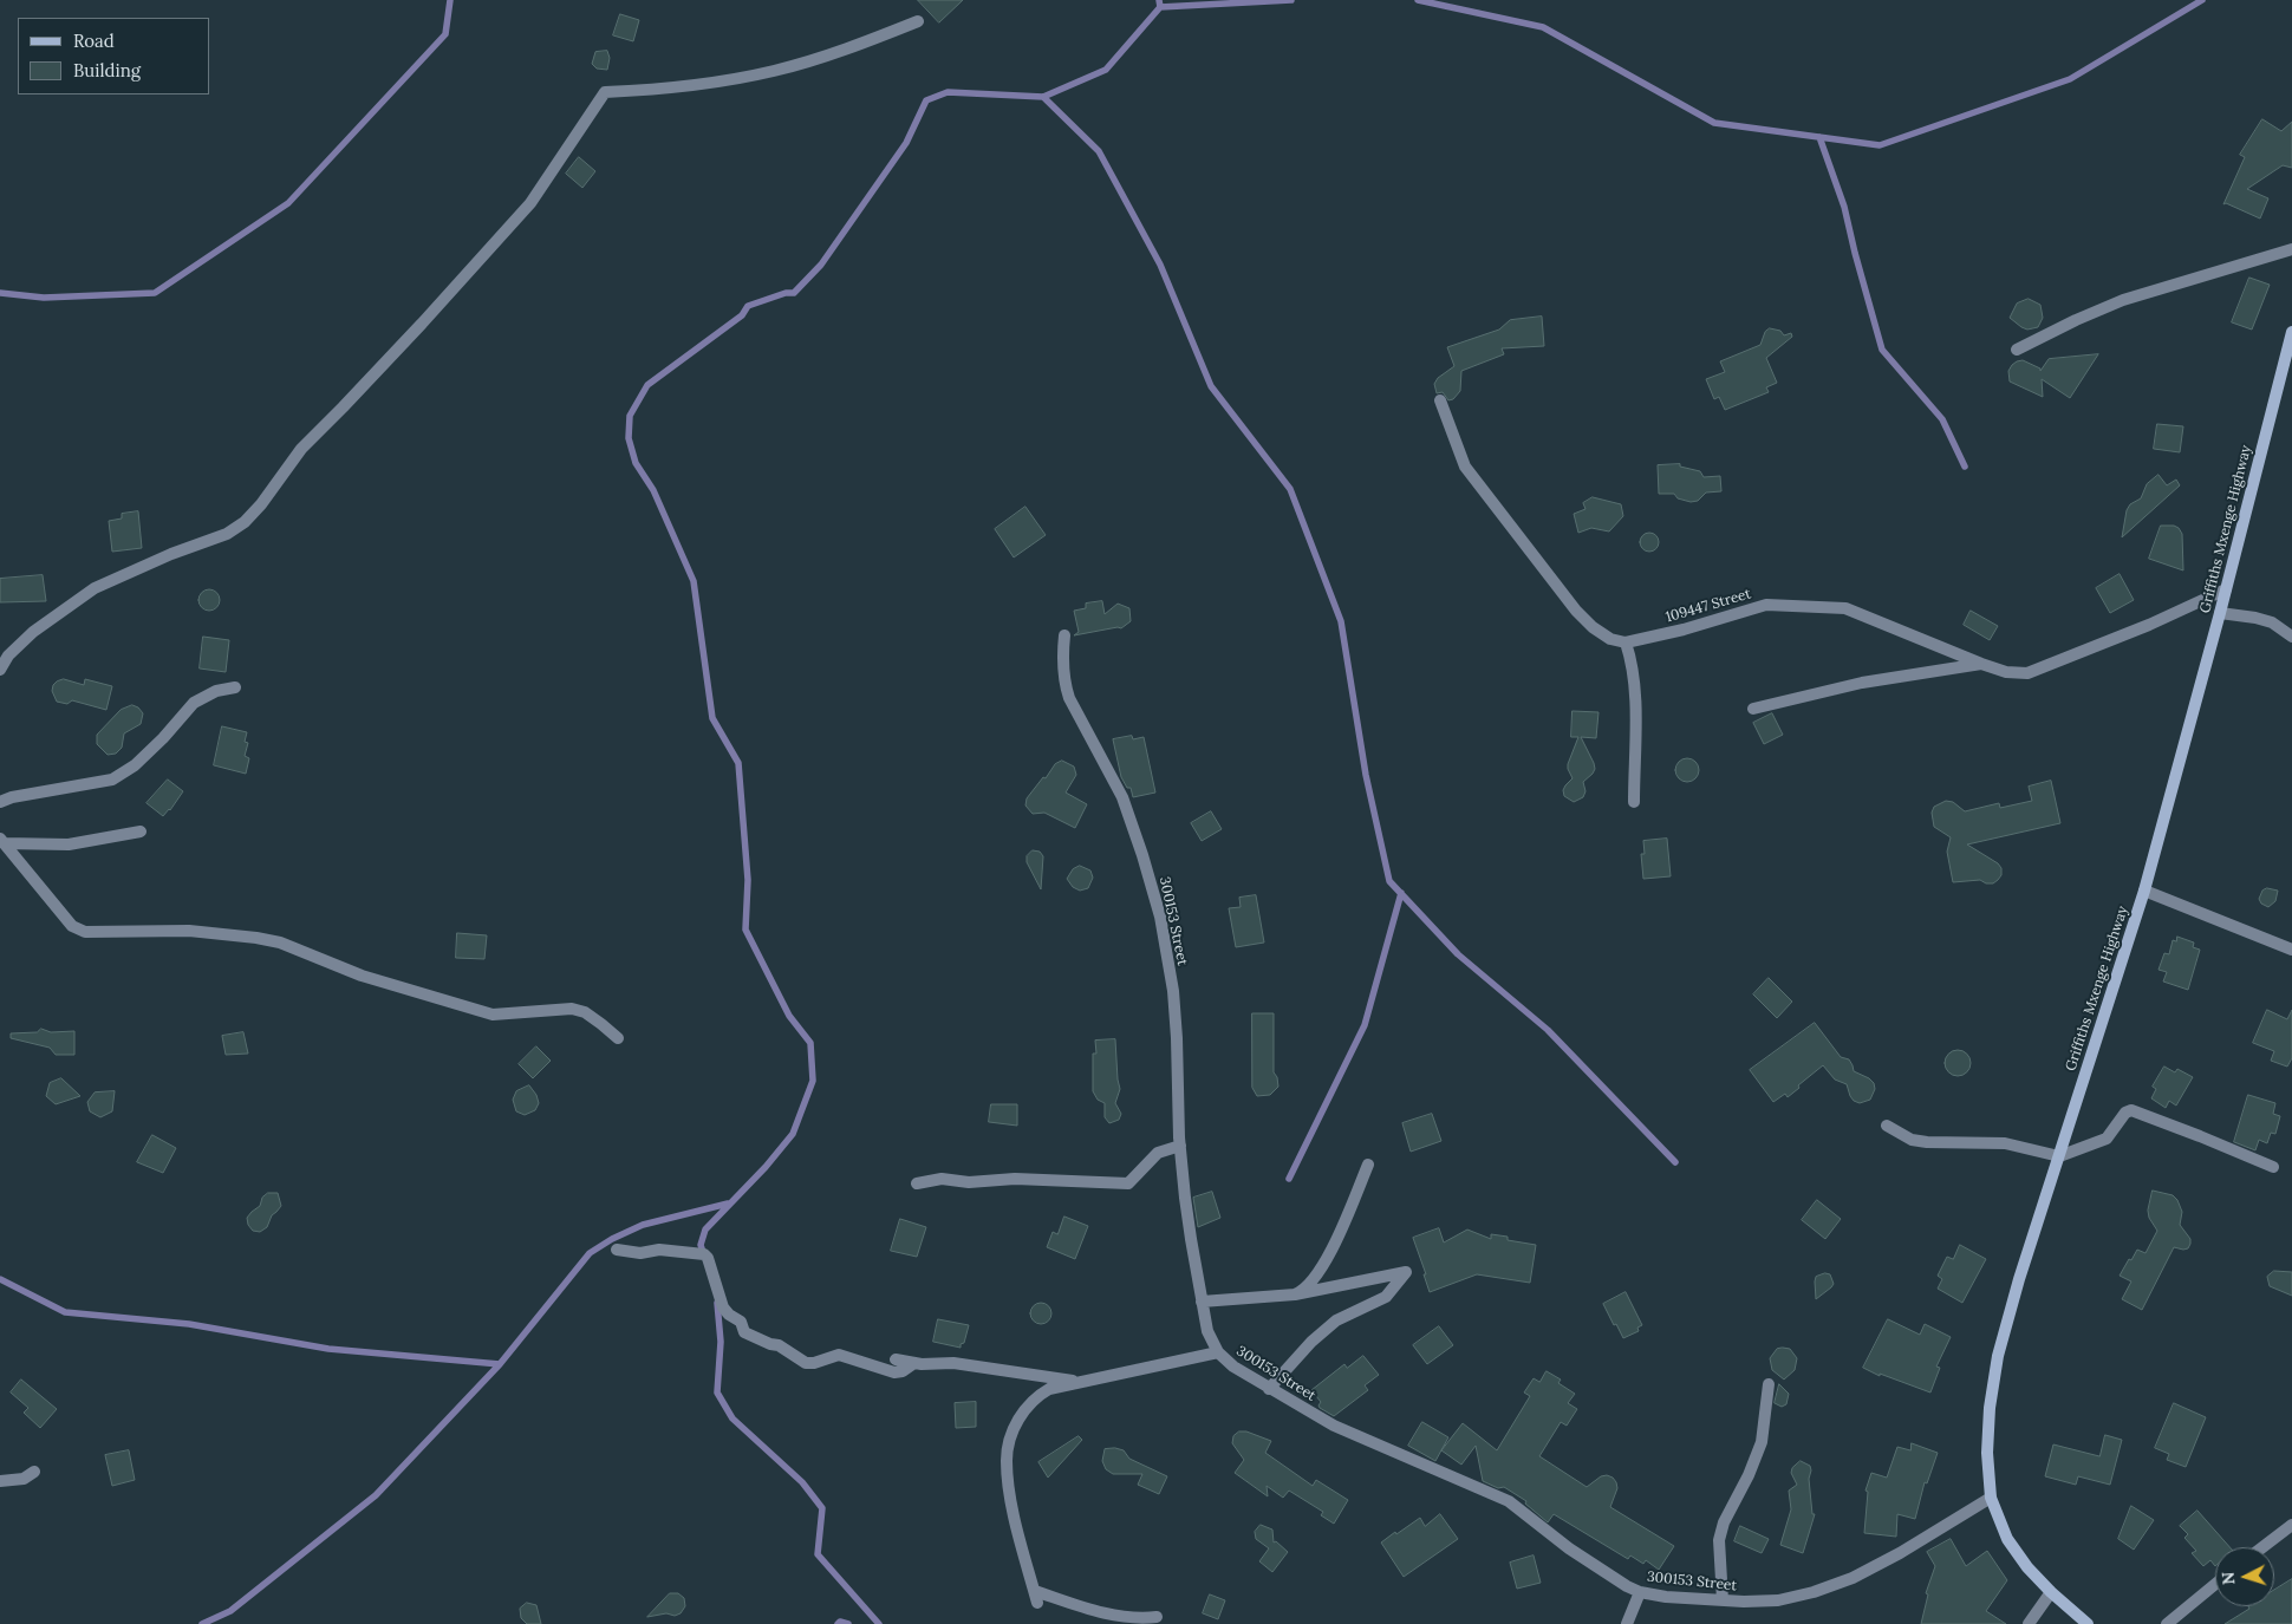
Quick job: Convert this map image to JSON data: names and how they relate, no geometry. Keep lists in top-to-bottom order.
{
  "streets": {
    "street": ["Griffiths Mxenge Highway", "109447 Street", "300153 Street"]
  },
  "crossings": [
    ["Griffiths Mxenge Highway", "109447 Street"],
    ["Griffiths Mxenge Highway", "300153 Street"]
  ],
  "legend": ["Road", "Building"],
  "north": "left"
}
